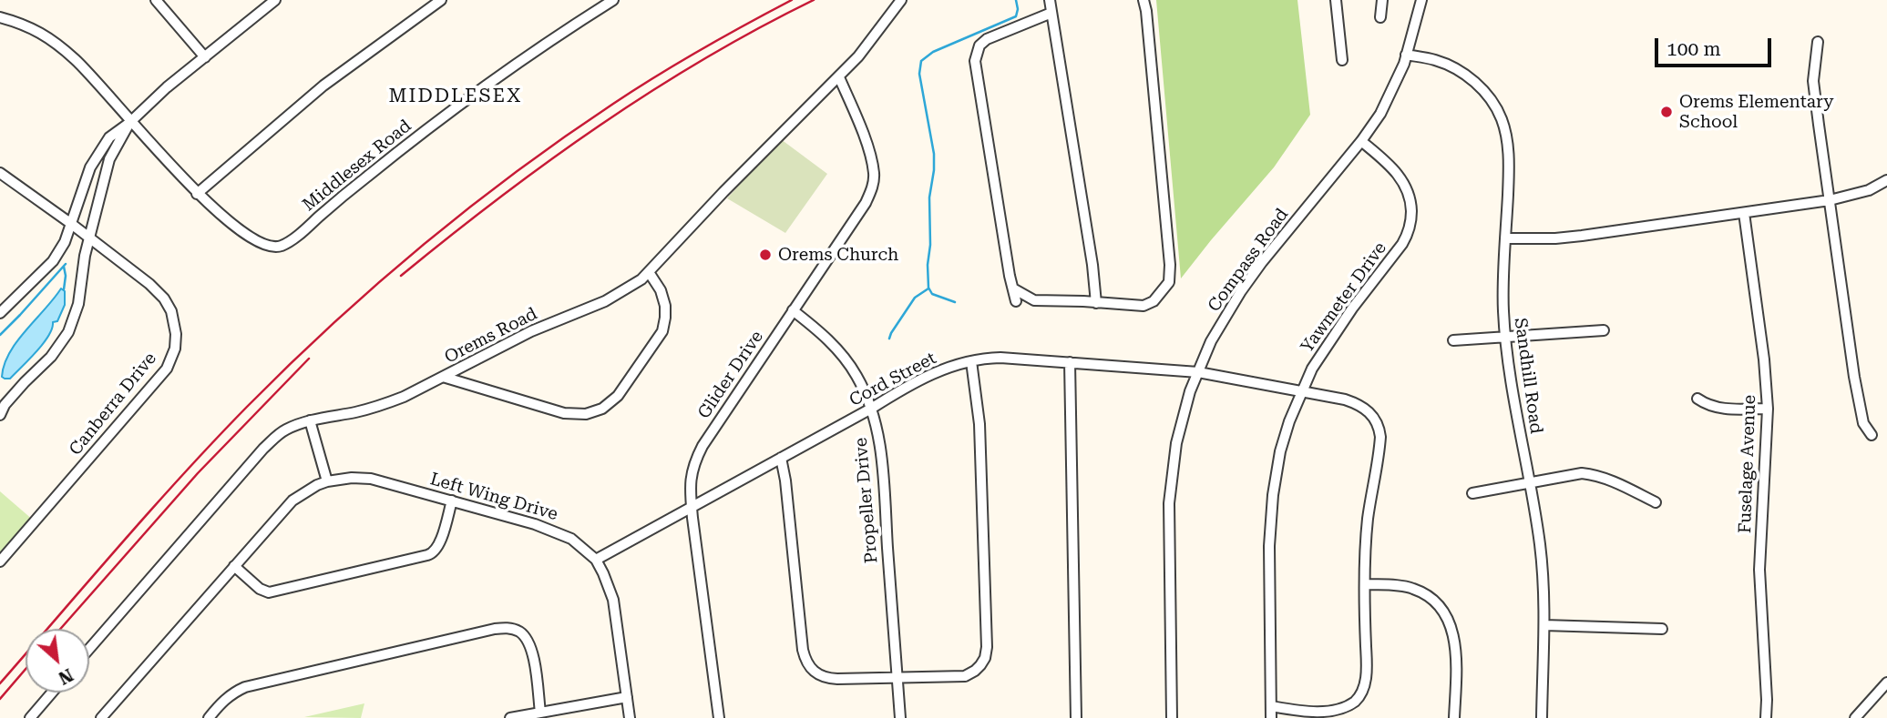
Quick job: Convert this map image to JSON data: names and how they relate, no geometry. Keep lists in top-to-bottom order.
{
  "streets": {
    "street": [
      "Middlesex Road",
      "Compass Road",
      "Yawmeter Drive",
      "Orems Road",
      "Glider Drive",
      "Sandhill Road",
      "Cord Street",
      "Canberra Drive",
      "Fuselage Avenue",
      "Left Wing Drive",
      "Propeller Drive"
    ]
  },
  "crossings": [
    ["Compass Road", "Yawmeter Drive"],
    ["Compass Road", "Sandhill Road"],
    ["Compass Road", "Cord Street"],
    ["Yawmeter Drive", "Cord Street"],
    ["Orems Road", "Glider Drive"],
    ["Glider Drive", "Cord Street"],
    ["Glider Drive", "Propeller Drive"],
    ["Cord Street", "Left Wing Drive"],
    ["Cord Street", "Propeller Drive"]
  ],
  "districts": ["MIDDLESEX"],
  "places": ["Orems Elementary School", "Orems Church"],
  "scale_bar": "100 m",
  "north": "bottom right"
}
